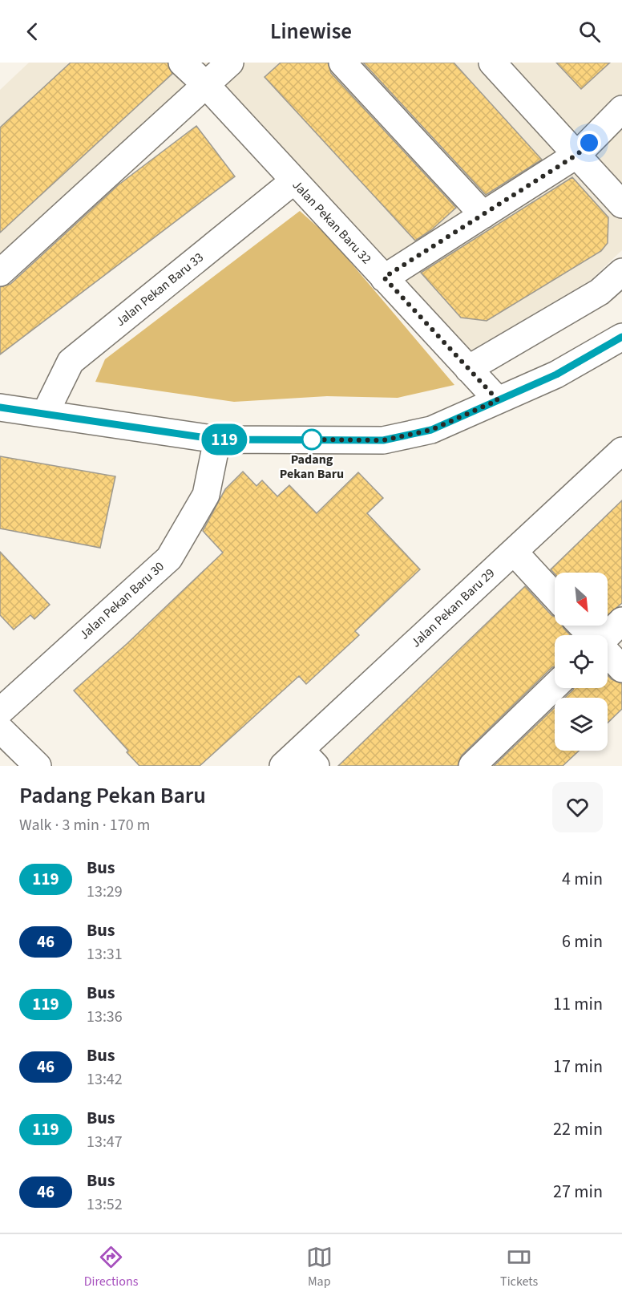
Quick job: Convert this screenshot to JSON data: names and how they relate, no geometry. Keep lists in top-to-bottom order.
{
  "streets": {
    "street": [
      "Jalan Pekan Baru 32",
      "Jalan Pekan Baru 33",
      "Jalan Pekan Baru 30",
      "Jalan Pekan Baru 29"
    ]
  },
  "crossings": [
    ["Jalan Pekan Baru 32", "Jalan Pekan Baru 33"]
  ],
  "places": ["Padang Pekan Baru"],
  "lines": ["bus line 119"],
  "north": "bottom right",
  "page": {
    "header": "Linewise",
    "on_map": "119",
    "heading": ["Padang Pekan Baru", "Walk · 3 min · 170 m"],
    "list": [
      {
        "mark": "119",
        "name": "Bus",
        "note": "13:29",
        "value": "4 min"
      },
      {
        "mark": "46",
        "name": "Bus",
        "note": "13:31",
        "value": "6 min"
      },
      {
        "mark": "119",
        "name": "Bus",
        "note": "13:36",
        "value": "11 min"
      },
      {
        "mark": "46",
        "name": "Bus",
        "note": "13:42",
        "value": "17 min"
      },
      {
        "mark": "119",
        "name": "Bus",
        "note": "13:47",
        "value": "22 min"
      },
      {
        "mark": "46",
        "name": "Bus",
        "note": "13:52",
        "value": "27 min"
      }
    ],
    "tabs": ["Directions", "Map", "Tickets"]
  }
}
